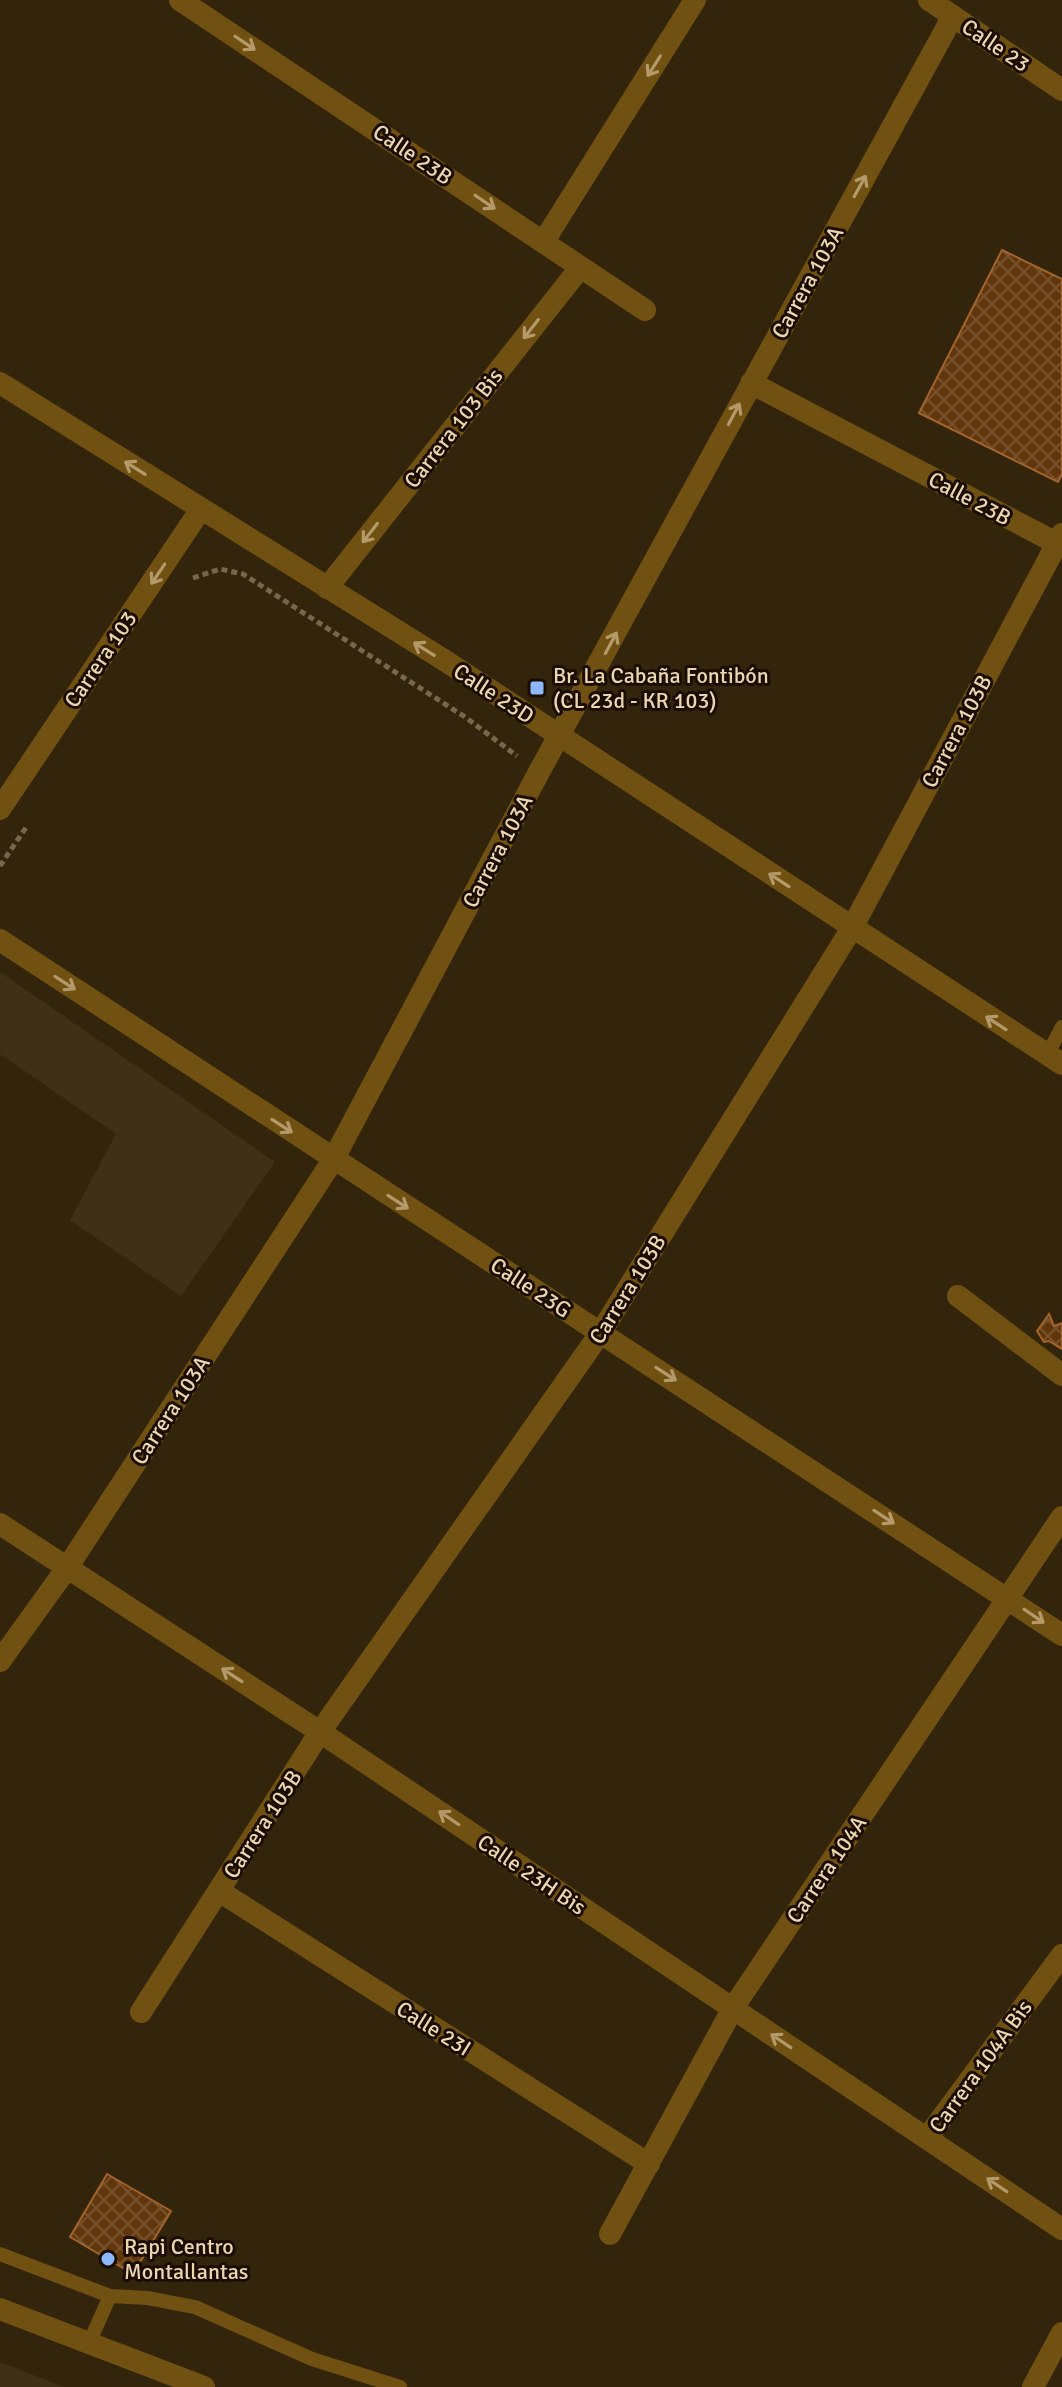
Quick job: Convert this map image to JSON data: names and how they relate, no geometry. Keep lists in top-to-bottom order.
{
  "streets": {
    "street": [
      "Calle 23",
      "Calle 23B",
      "Carrera 103A",
      "Carrera 103 Bis",
      "Carrera 103",
      "Calle 23D",
      "Carrera 103B",
      "Calle 23G",
      "Carrera 104A",
      "Calle 23H Bis",
      "Calle 23I",
      "Carrera 104A Bis"
    ]
  },
  "crossings": [
    ["Calle 23", "Carrera 103A"],
    ["Calle 23B", "Carrera 103A"],
    ["Calle 23B", "Carrera 103 Bis"],
    ["Calle 23B", "Carrera 103B"],
    ["Carrera 103A", "Calle 23D"],
    ["Carrera 103A", "Calle 23G"],
    ["Carrera 103A", "Calle 23H Bis"],
    ["Carrera 103 Bis", "Calle 23D"],
    ["Carrera 103", "Calle 23D"],
    ["Calle 23D", "Carrera 103B"],
    ["Carrera 103B", "Calle 23G"],
    ["Carrera 103B", "Calle 23H Bis"],
    ["Carrera 103B", "Calle 23I"],
    ["Calle 23G", "Carrera 104A"],
    ["Carrera 104A", "Calle 23H Bis"],
    ["Carrera 104A", "Calle 23I"],
    ["Calle 23H Bis", "Carrera 104A Bis"]
  ],
  "one_way": [
    "Calle 23B",
    "Carrera 103A",
    "Carrera 103 Bis",
    "Carrera 103",
    "Calle 23D",
    "Calle 23G",
    "Calle 23H Bis"
  ],
  "places": {
    "transit": ["Br. La Cabaña Fontibón (CL 23d - KR 103)"],
    "other": ["Rapi Centro Montallantas"]
  }
}
